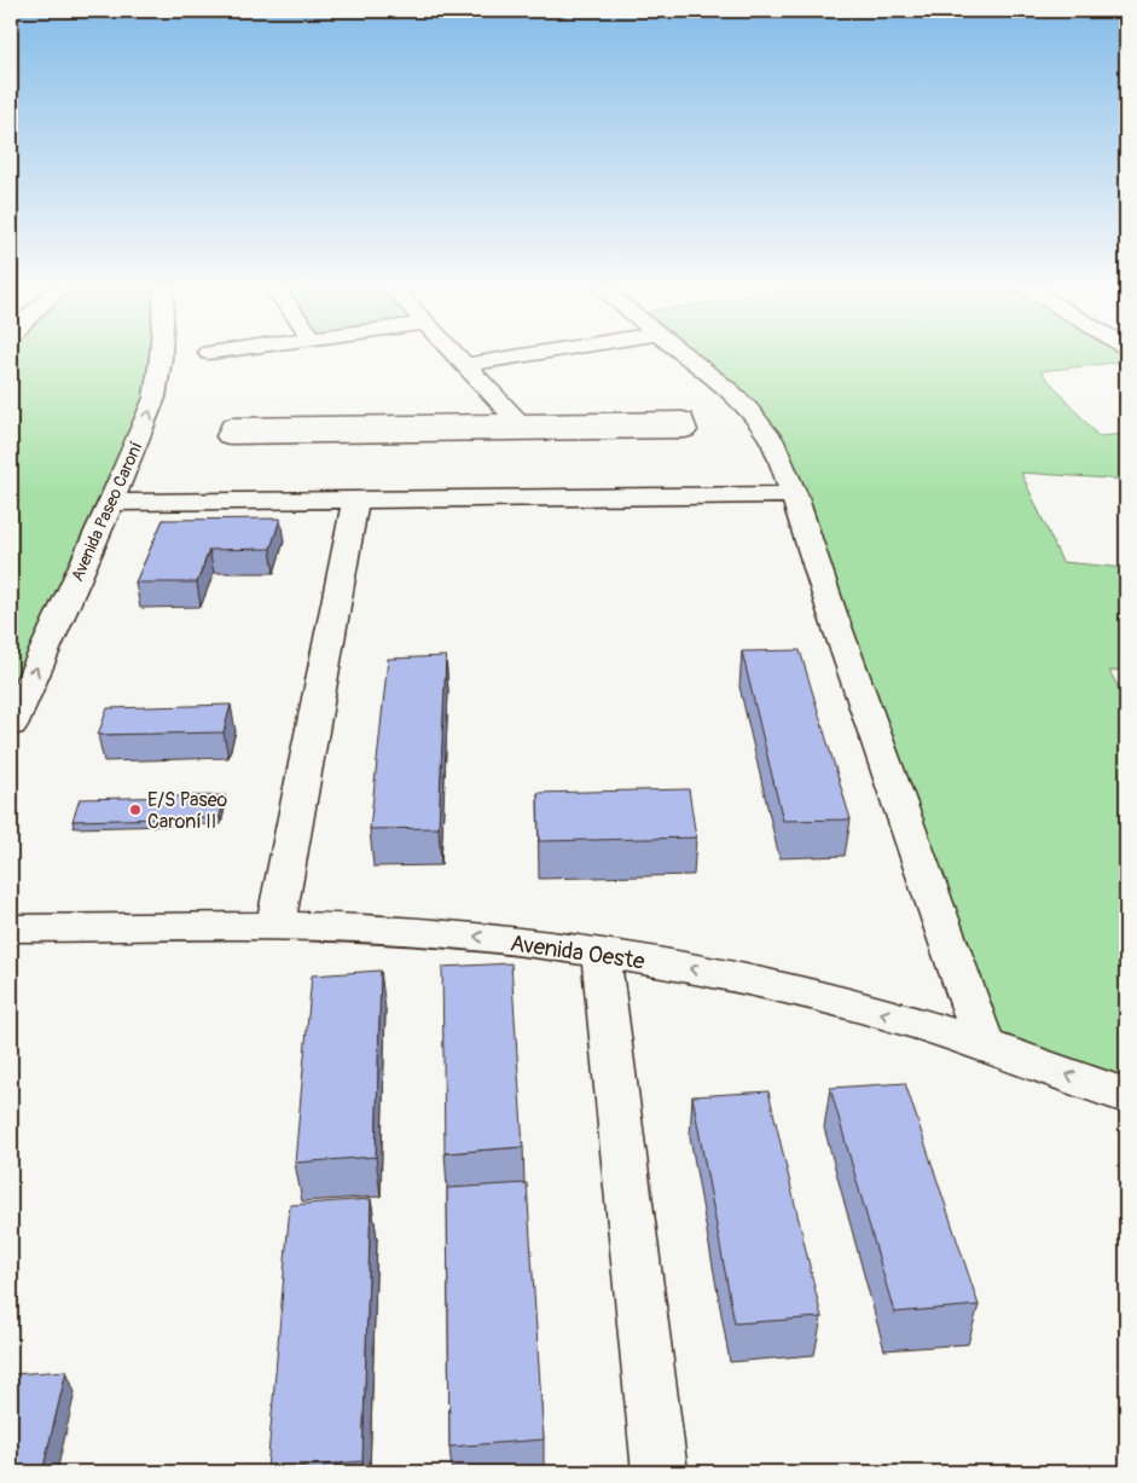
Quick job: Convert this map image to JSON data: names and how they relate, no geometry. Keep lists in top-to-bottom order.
{
  "streets": {
    "street": ["Avenida Paseo Caroní", "Avenida Oeste"]
  },
  "one_way": ["Avenida Oeste"],
  "places": ["E/S Paseo Caroní II"]
}
